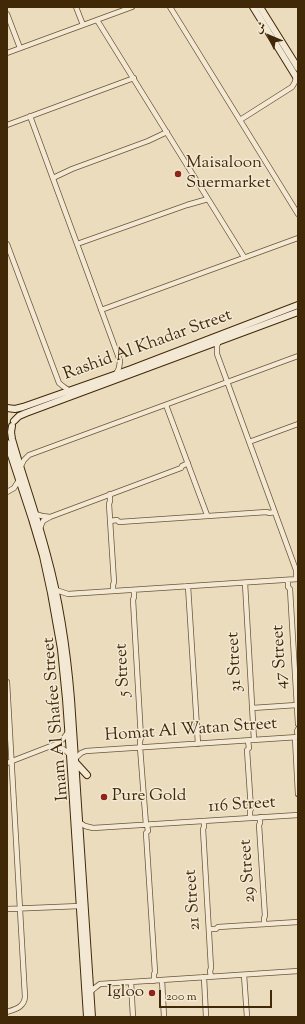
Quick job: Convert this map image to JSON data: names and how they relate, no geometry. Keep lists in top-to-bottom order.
{
  "streets": {
    "street": [
      "Rashid Al Khadar Street",
      "47 Street",
      "31 Street",
      "5 Street",
      "Imam Al Shafee Street",
      "Homat Al Watan Street",
      "116 Street",
      "29 Street",
      "21 Street"
    ]
  },
  "crossings": [
    ["Rashid Al Khadar Street", "Imam Al Shafee Street"],
    ["31 Street", "Homat Al Watan Street"],
    ["31 Street", "116 Street"],
    ["31 Street", "29 Street"],
    ["5 Street", "Homat Al Watan Street"],
    ["5 Street", "116 Street"],
    ["Imam Al Shafee Street", "Homat Al Watan Street"],
    ["Imam Al Shafee Street", "116 Street"],
    ["116 Street", "29 Street"],
    ["116 Street", "21 Street"]
  ],
  "places": ["Maisaloon Suermarket", "Pure Gold", "Igloo"],
  "scale_bar": "200 m",
  "north": "top left"
}
